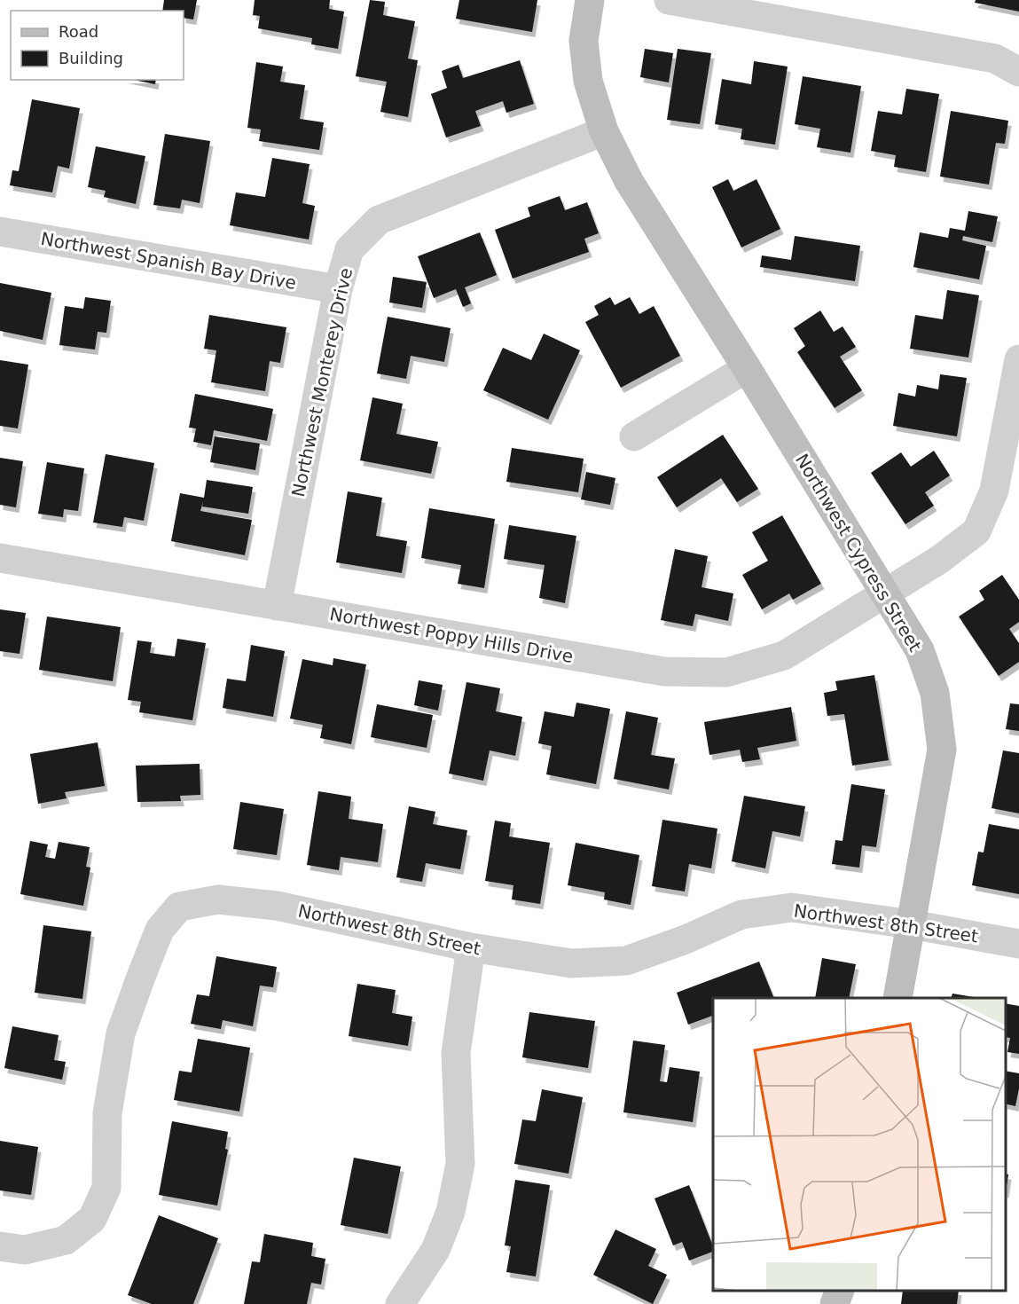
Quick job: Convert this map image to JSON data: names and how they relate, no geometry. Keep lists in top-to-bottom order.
{
  "streets": {
    "street": [
      "Northwest Spanish Bay Drive",
      "Northwest Monterey Drive",
      "Northwest Cypress Street",
      "Northwest Poppy Hills Drive",
      "Northwest 8th Street"
    ]
  },
  "crossings": [
    ["Northwest Spanish Bay Drive", "Northwest Monterey Drive"],
    ["Northwest Monterey Drive", "Northwest Cypress Street"],
    ["Northwest Monterey Drive", "Northwest Poppy Hills Drive"],
    ["Northwest Cypress Street", "Northwest Poppy Hills Drive"],
    ["Northwest Cypress Street", "Northwest 8th Street"]
  ],
  "legend": ["Road", "Building"]
}
